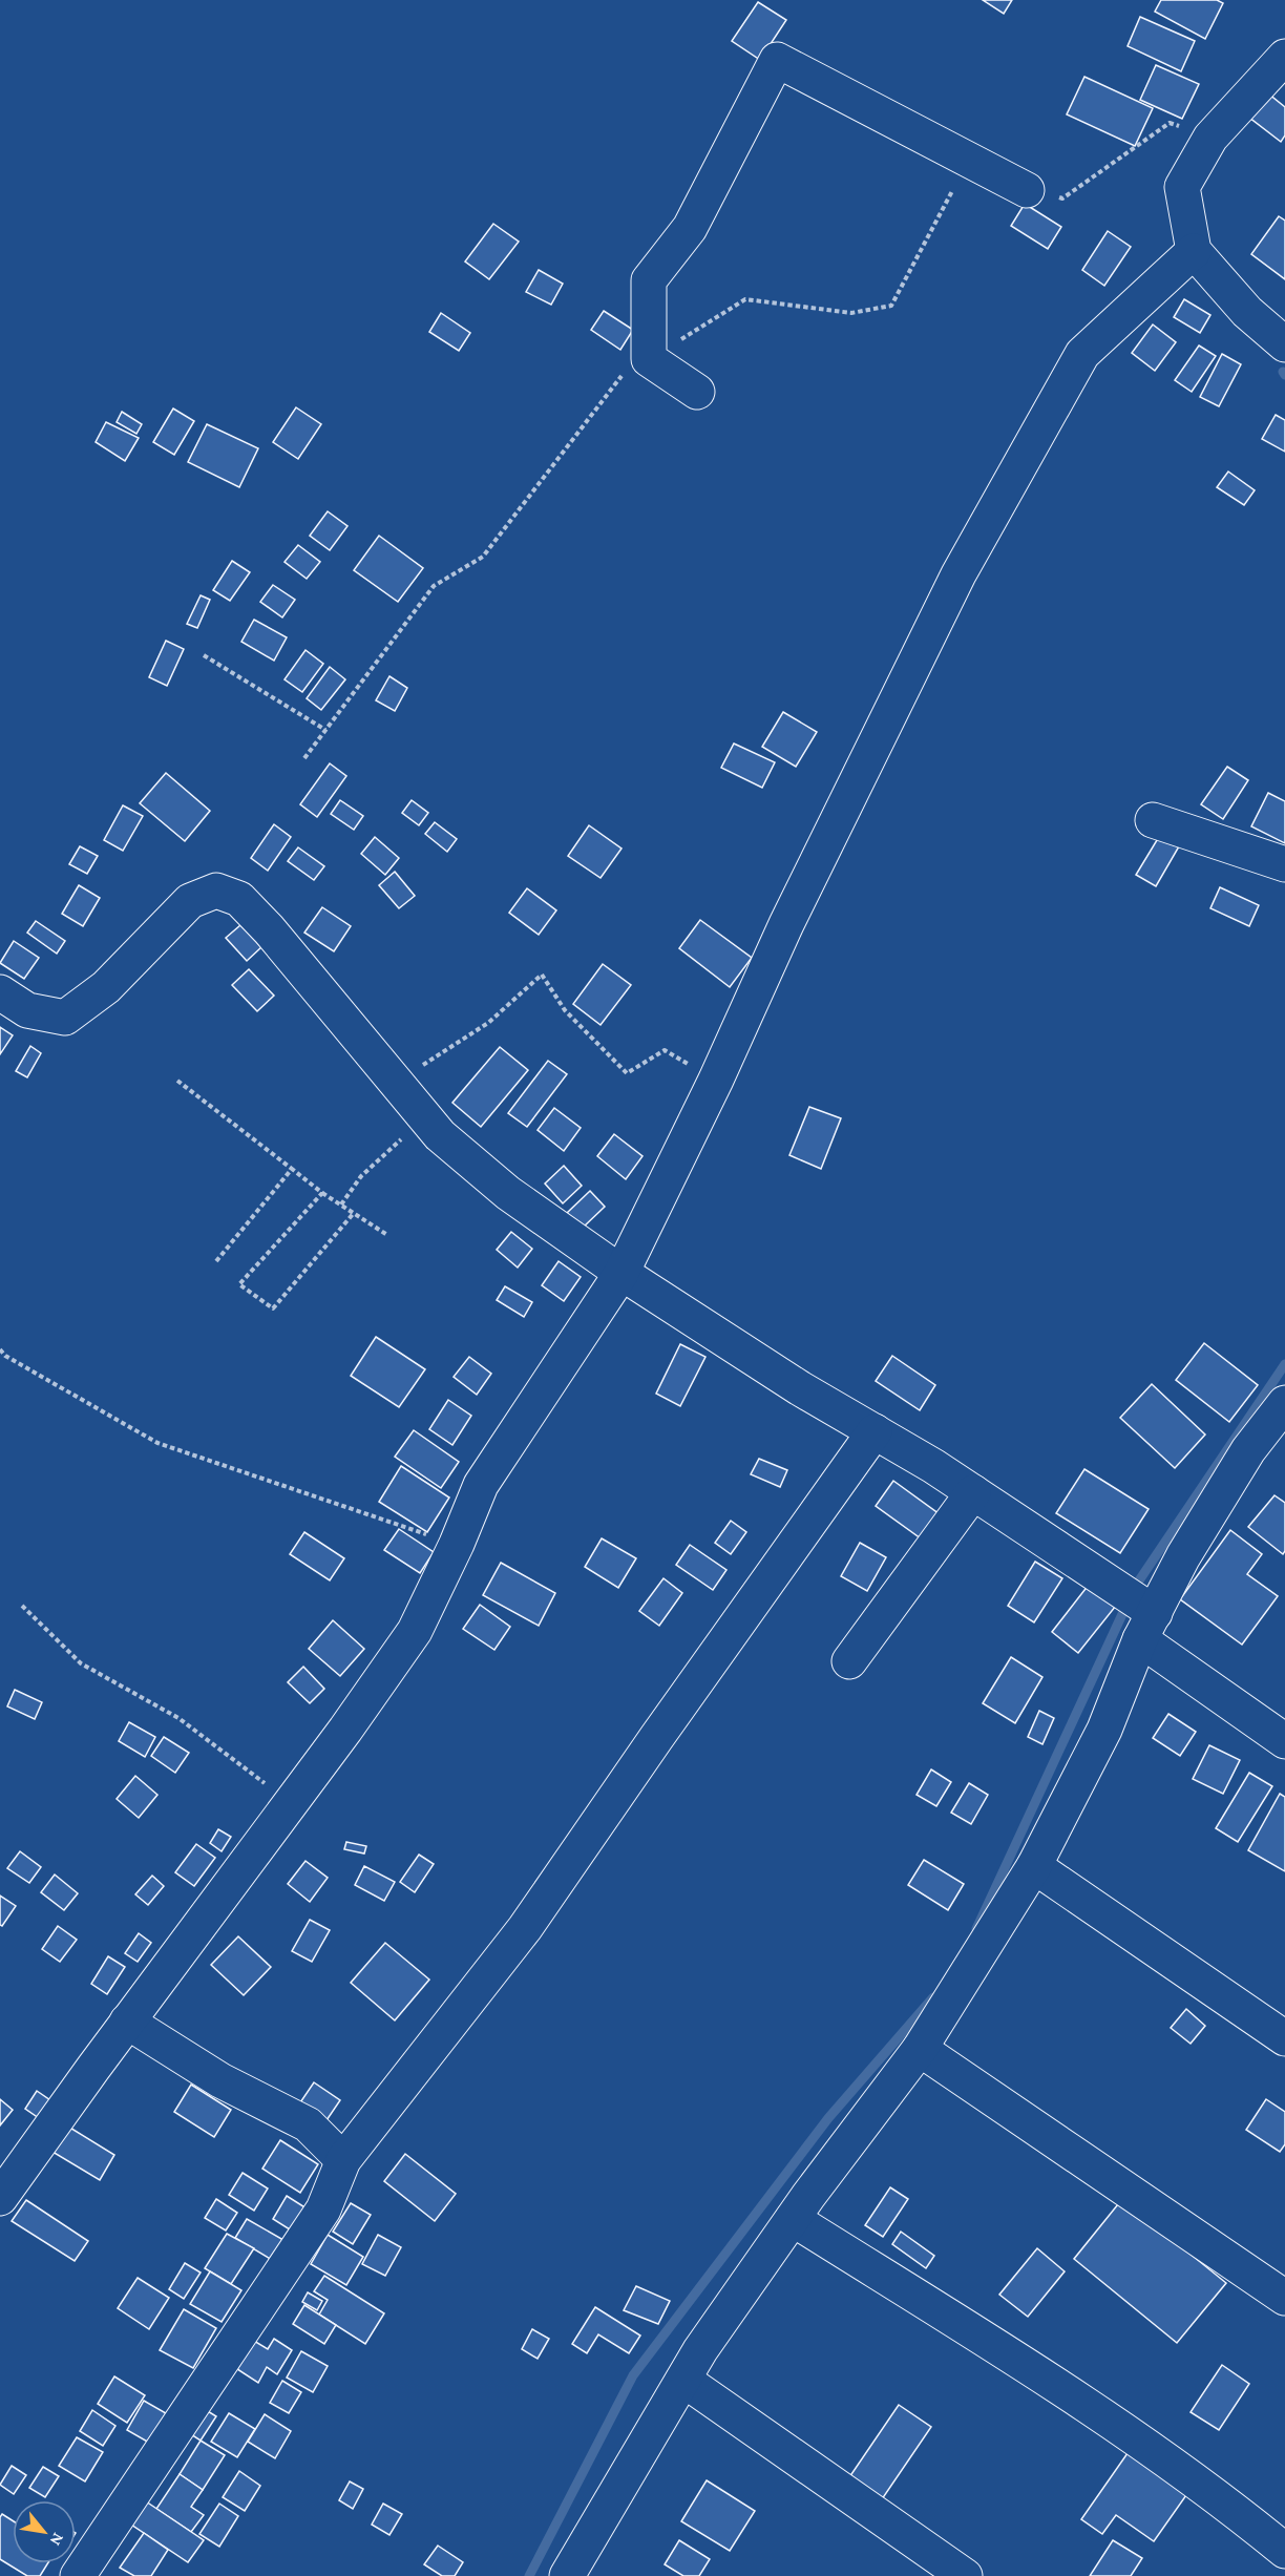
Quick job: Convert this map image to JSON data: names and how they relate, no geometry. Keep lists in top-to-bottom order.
{
  "north": "bottom right"
}
